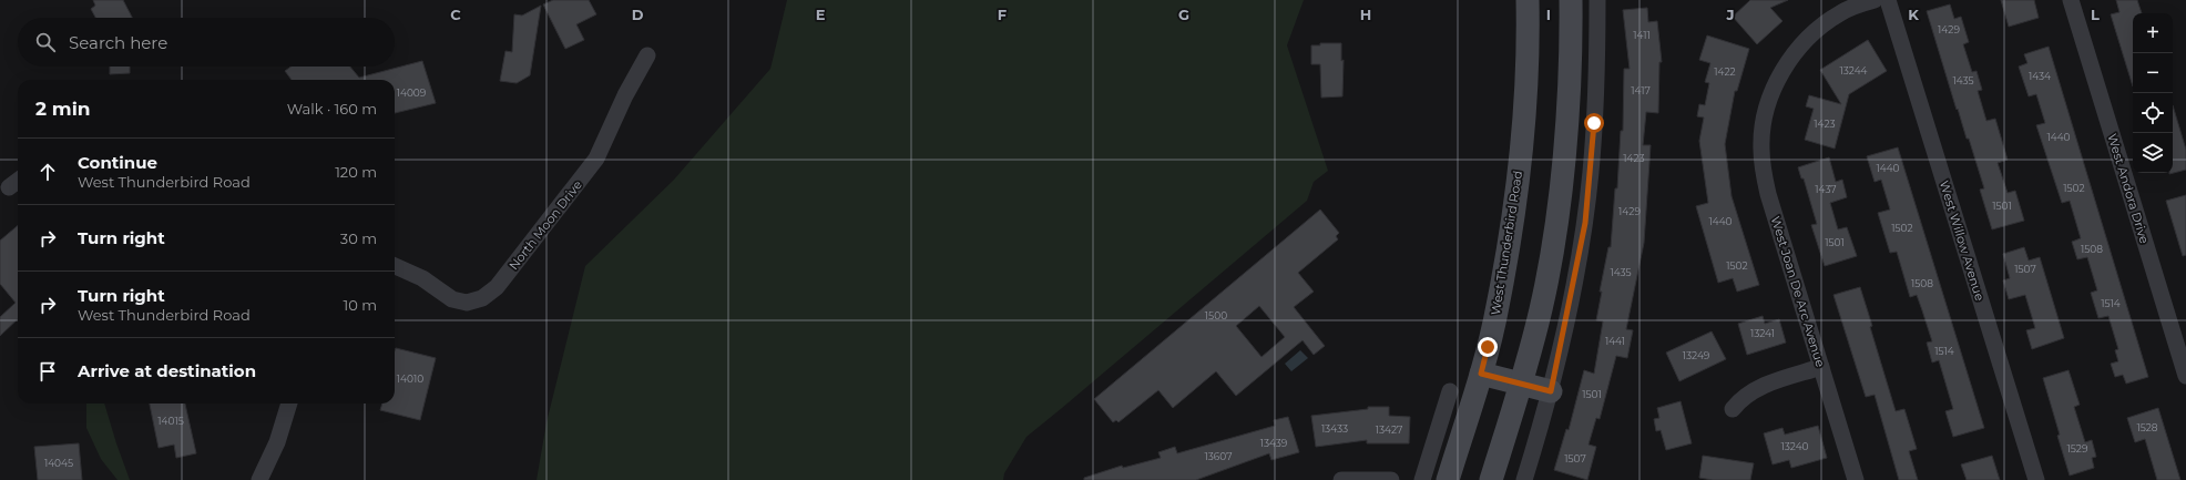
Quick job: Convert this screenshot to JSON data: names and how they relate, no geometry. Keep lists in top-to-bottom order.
{
  "streets": {
    "main road": ["West Thunderbird Road"],
    "street": [
      "West Andora Drive",
      "North Moon Drive",
      "West Willow Avenue",
      "West Joan De Arc Avenue"
    ]
  },
  "house_numbers": [
    "1429",
    "1411",
    "13244",
    "1422",
    "1434",
    "1435",
    "1417",
    "14009",
    "1423",
    "1440",
    "1423",
    "1440",
    "1502",
    "1437",
    "1501",
    "1429",
    "1440",
    "1502",
    "1501",
    "1508",
    "1502",
    "1507",
    "1435",
    "1508",
    "1514",
    "1500",
    "13241",
    "1441",
    "1514",
    "13249",
    "14010",
    "1501",
    "14015",
    "1528",
    "13433",
    "13427",
    "13439",
    "13240",
    "1529",
    "13607",
    "1507",
    "14045"
  ],
  "page": {
    "map_buttons": ["+", "−"],
    "search": "Search here",
    "heading": ["2 min", "Walk · 160 m"],
    "list": [
      ["Continue", "West Thunderbird Road", "120 m"],
      ["Turn right", "30 m"],
      ["Turn right", "West Thunderbird Road", "10 m"],
      "Arrive at destination"
    ]
  },
  "grid": {
    "columns": [
      "C",
      "D",
      "E",
      "F",
      "G",
      "H",
      "I",
      "J",
      "K",
      "L"
    ]
  }
}
